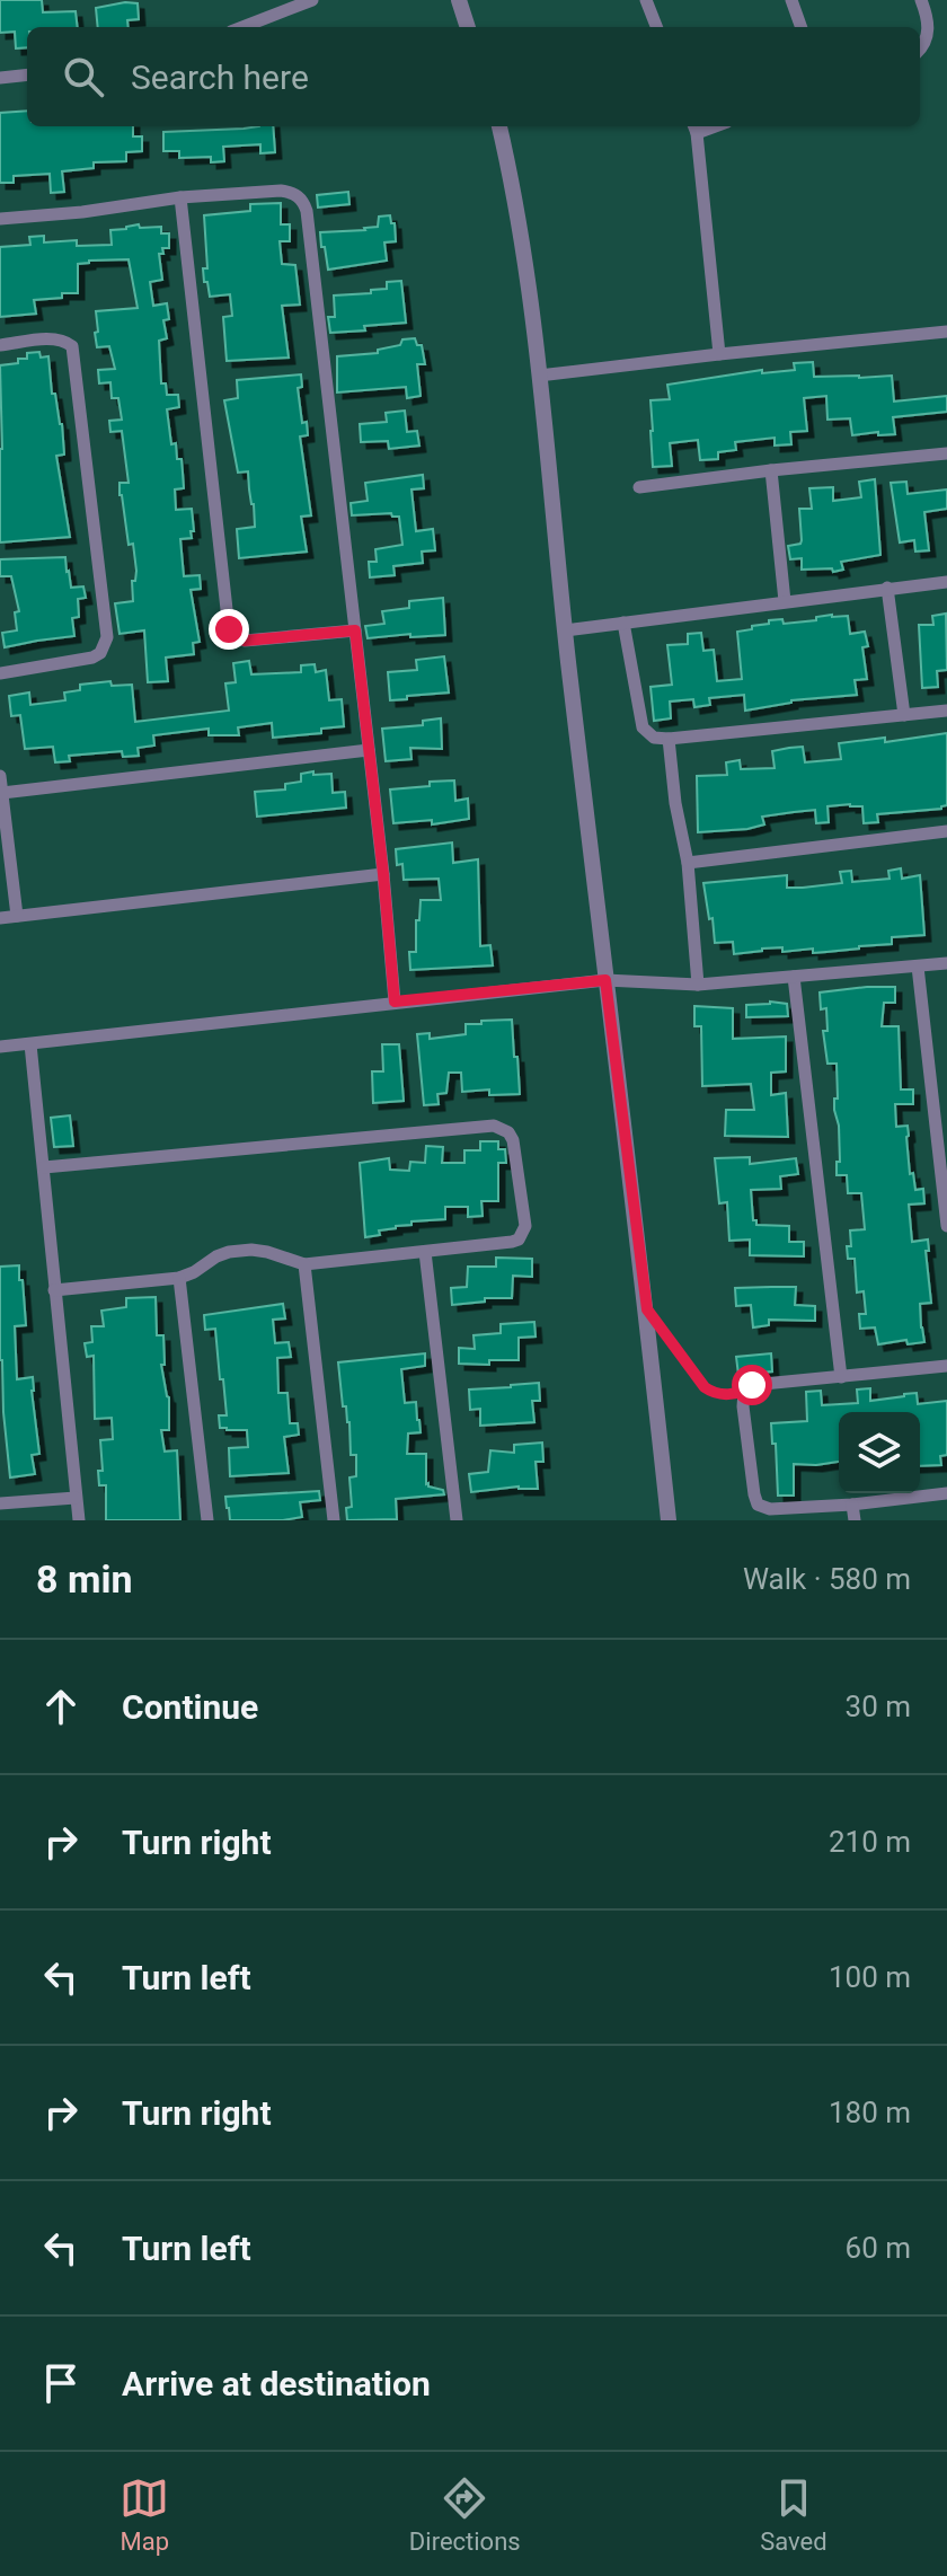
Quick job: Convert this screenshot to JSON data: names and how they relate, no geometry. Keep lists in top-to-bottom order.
{
  "page": {
    "search": "Search here",
    "heading": ["8 min", "Walk · 580 m"],
    "list": [
      ["Continue", "30 m"],
      ["Turn right", "210 m"],
      ["Turn left", "100 m"],
      ["Turn right", "180 m"],
      ["Turn left", "60 m"],
      "Arrive at destination"
    ],
    "nav": ["Map", "Directions", "Saved"]
  }
}
